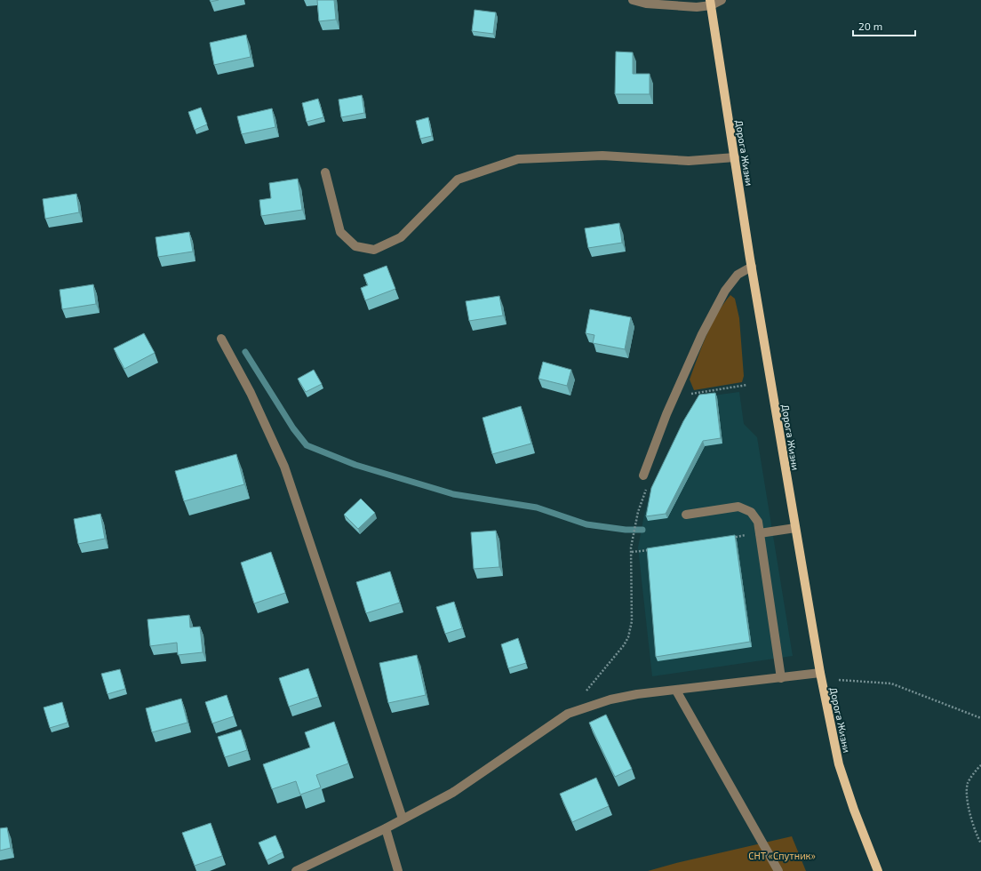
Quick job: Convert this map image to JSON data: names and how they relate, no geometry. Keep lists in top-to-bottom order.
{
  "streets": {
    "main road": ["Дорога Жизни"]
  },
  "parks": ["СНТ «Спутник»"],
  "scale_bar": "20 m"
}
